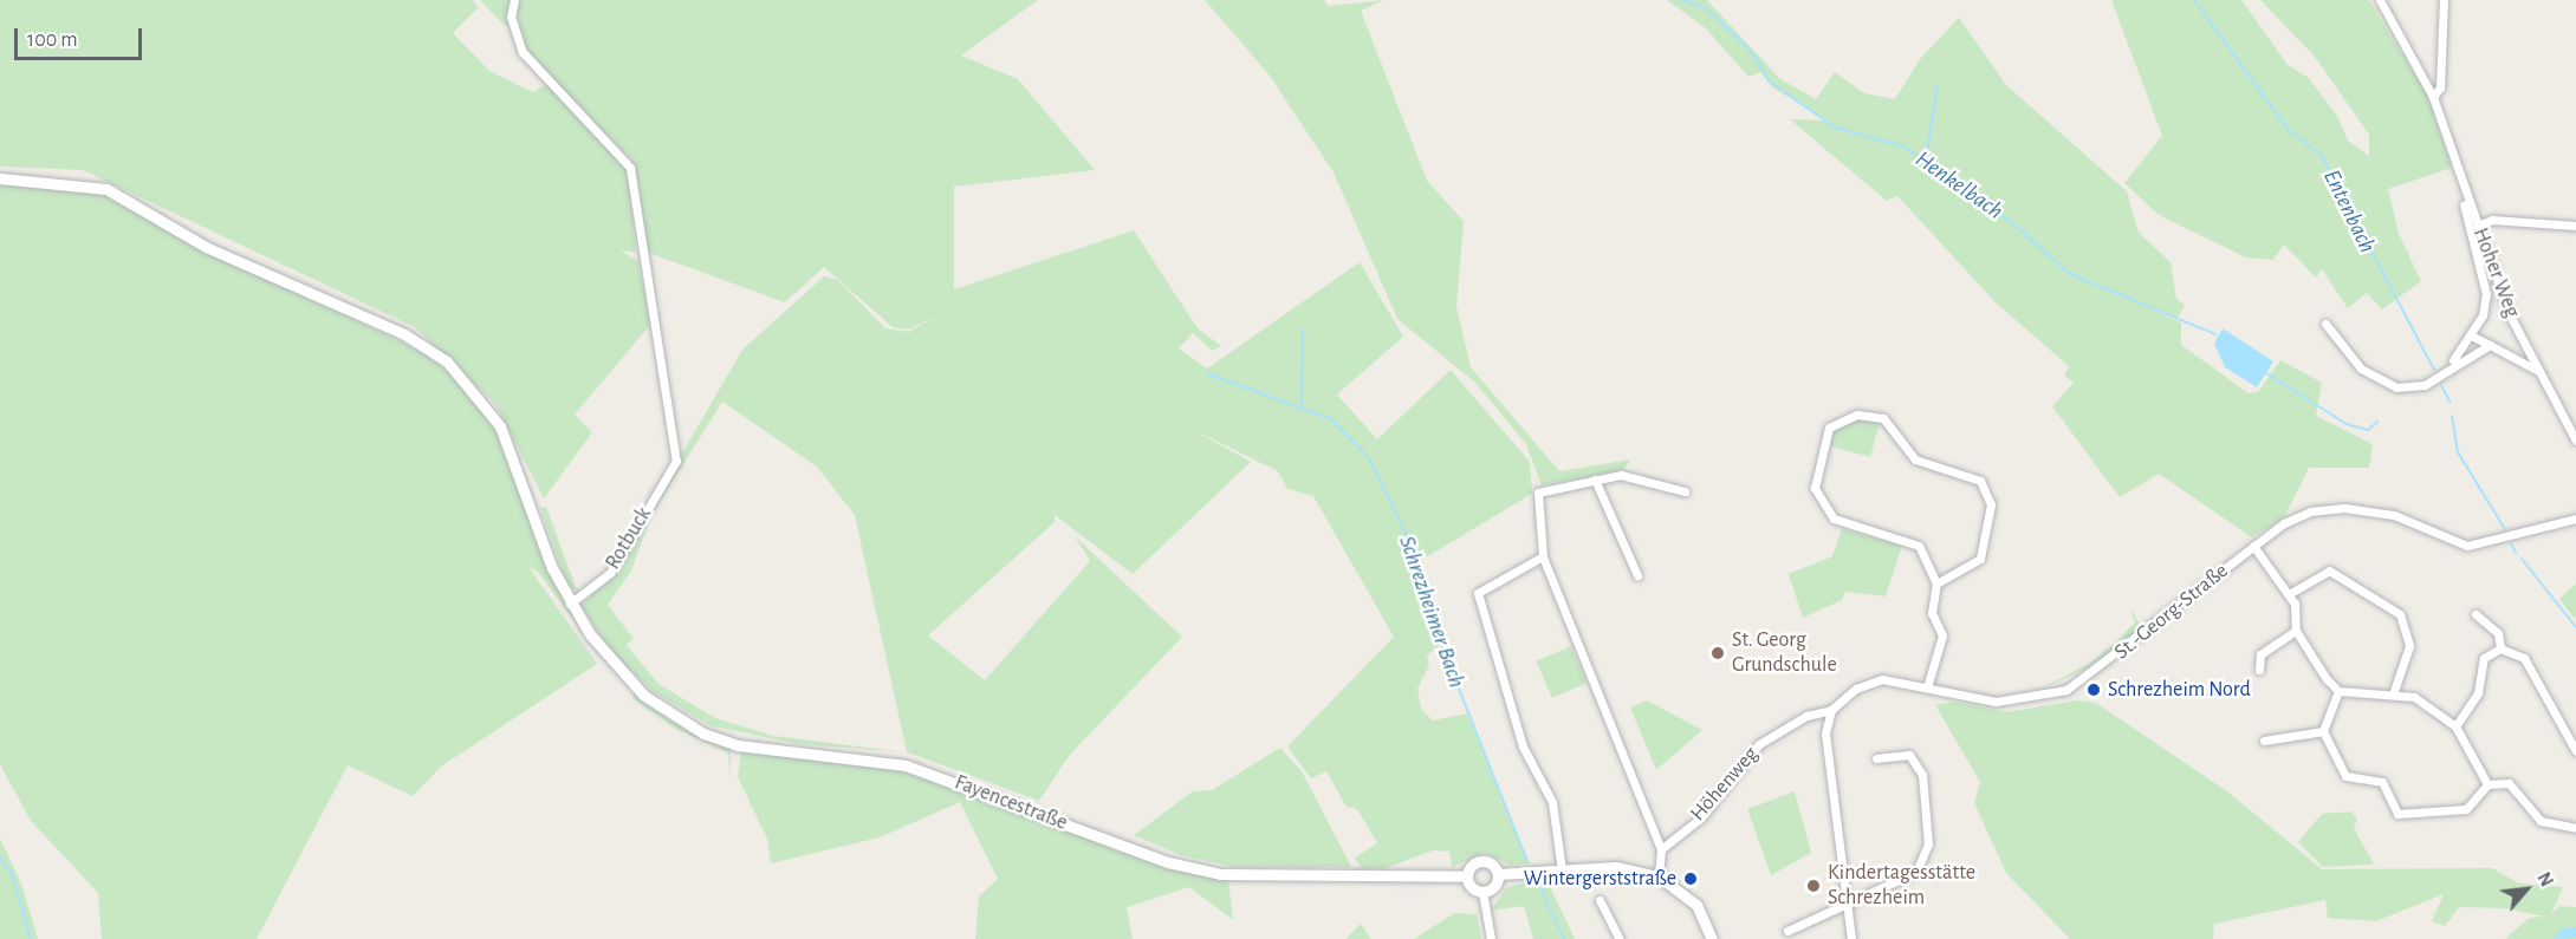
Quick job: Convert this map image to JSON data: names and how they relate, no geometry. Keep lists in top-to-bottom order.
{
  "streets": {
    "street": [
      "Hoher Weg",
      "Rotbuck",
      "St.-Georg-Straße",
      "Höhenweg",
      "Fayencestraße"
    ]
  },
  "crossings": [
    ["Rotbuck", "Fayencestraße"],
    ["St.-Georg-Straße", "Höhenweg"]
  ],
  "water": ["Henkelbach", "Entenbach", "Schrezheimer Bach"],
  "places": [
    "St. Georg Grundschule",
    "Schrezheim Nord",
    "Wintergerststraße",
    "Kindertagesstätte Schrezheim"
  ],
  "scale_bar": "100 m",
  "north": "top right"
}
